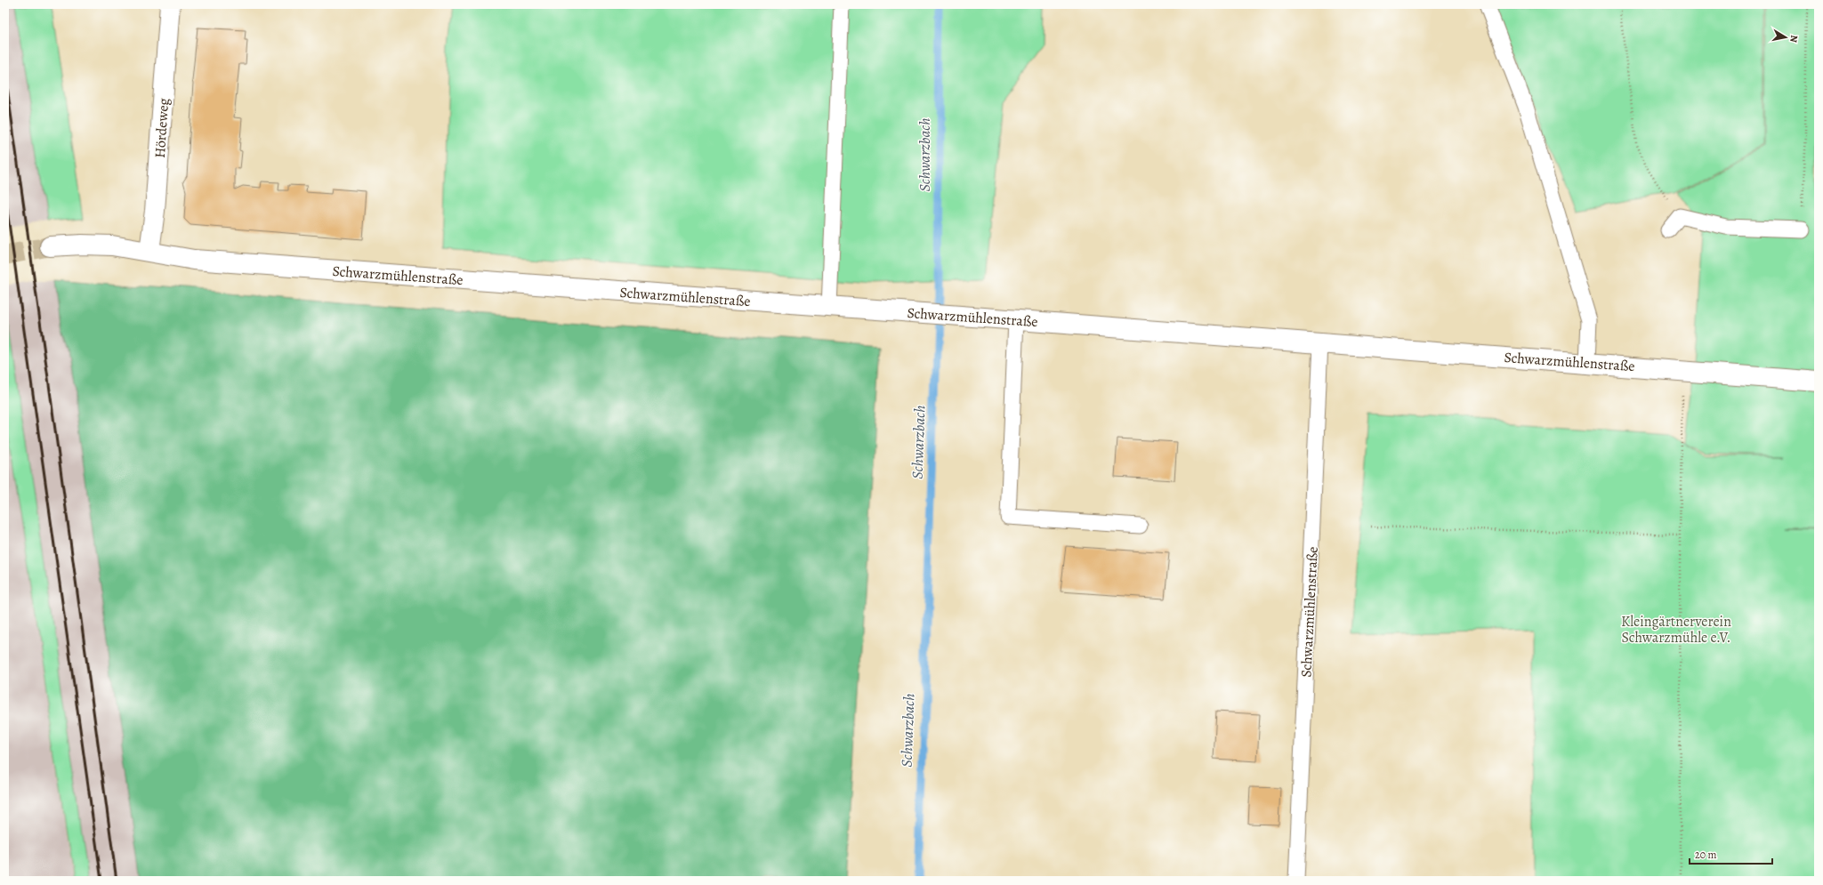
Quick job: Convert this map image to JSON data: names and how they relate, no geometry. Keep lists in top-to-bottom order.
{
  "streets": {
    "street": ["Hördeweg", "Schwarzmühlenstraße"]
  },
  "crossings": [
    ["Hördeweg", "Schwarzmühlenstraße"]
  ],
  "water": ["Schwarzbach"],
  "parks": ["Kleingärtnerverein Schwarzmühle e.V."],
  "scale_bar": "20 m",
  "north": "right"
}
